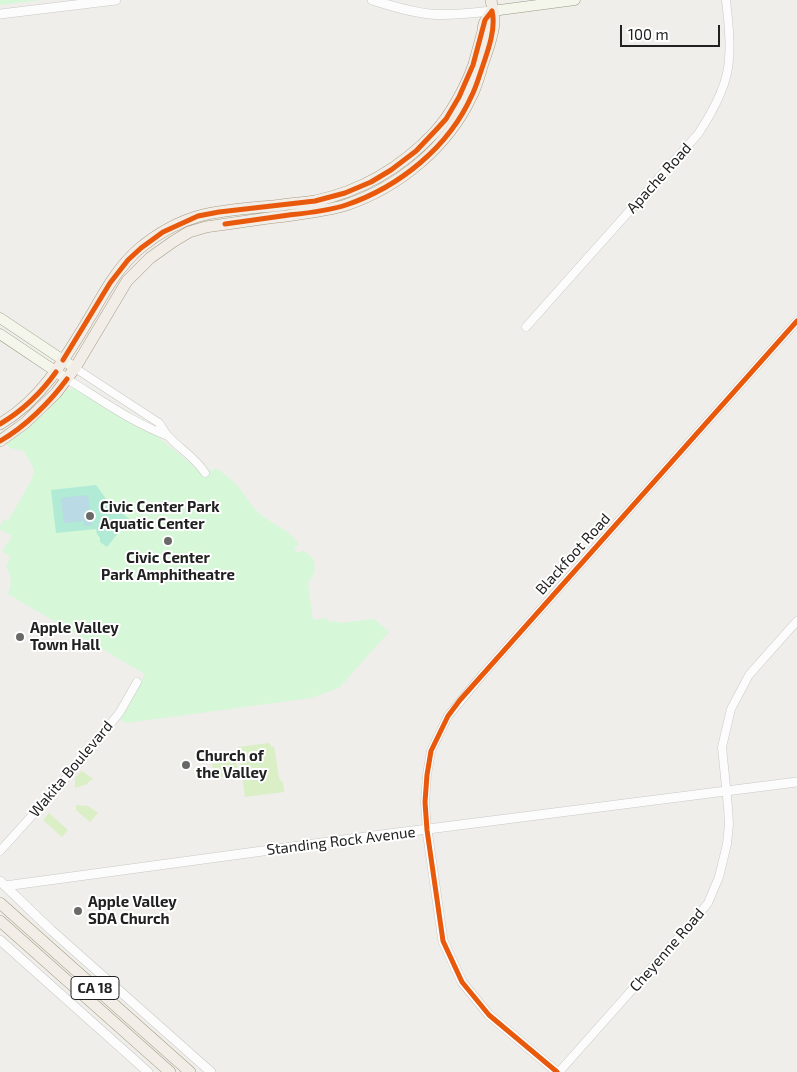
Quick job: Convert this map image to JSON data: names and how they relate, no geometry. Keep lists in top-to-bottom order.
{
  "streets": {
    "main road": ["CA 18"],
    "street": [
      "Apache Road",
      "Blackfoot Road",
      "Wakita Boulevard",
      "Standing Rock Avenue",
      "Cheyenne Road"
    ]
  },
  "crossings": [
    ["Blackfoot Road", "Standing Rock Avenue"],
    ["Standing Rock Avenue", "Cheyenne Road"]
  ],
  "places": [
    "Civic Center Park Aquatic Center",
    "Civic Center Park Amphitheatre",
    "Apple Valley Town Hall",
    "Church of the Valley",
    "Apple Valley SDA Church"
  ],
  "scale_bar": "100 m"
}
